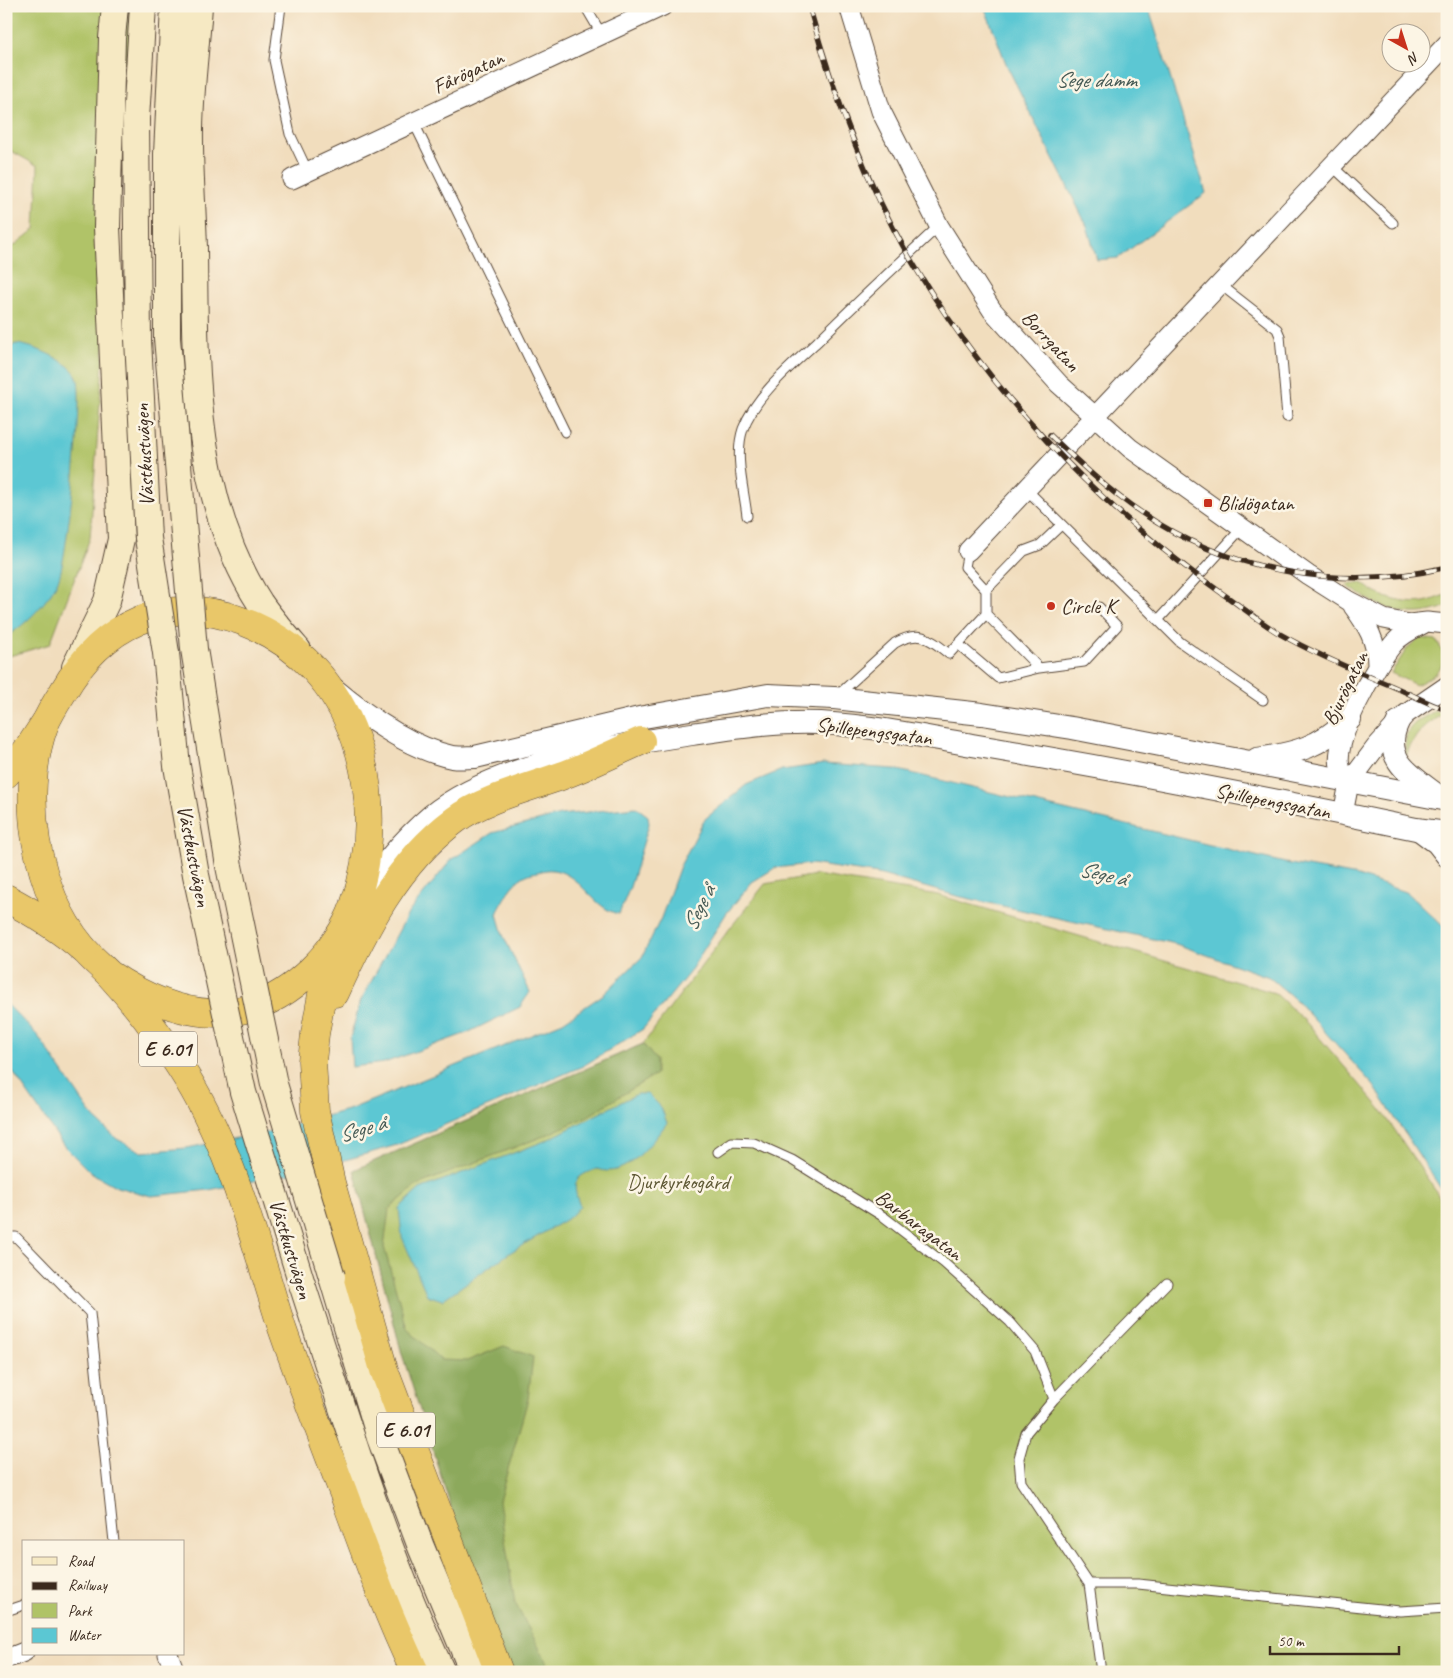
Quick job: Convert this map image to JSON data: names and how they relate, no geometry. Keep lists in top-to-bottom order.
{
  "streets": {
    "highway": ["E 6.01"],
    "main road": ["Västkustvägen"],
    "street": [
      "Fårögatan",
      "Borrgatan",
      "Bjurögatan",
      "Spillepengsgatan"
    ],
    "lane": ["Barbaragatan"]
  },
  "crossings": [
    ["Borrgatan", "Bjurögatan"],
    ["Bjurögatan", "Spillepengsgatan"]
  ],
  "water": ["Sege damm", "Sege å"],
  "parks": ["Djurkyrkogård"],
  "places": {
    "transit": ["Blidögatan"],
    "other": ["Circle K"]
  },
  "legend": [
    "Road",
    "Railway",
    "Park",
    "Water"
  ],
  "scale_bar": "50 m",
  "north": "bottom right"
}
